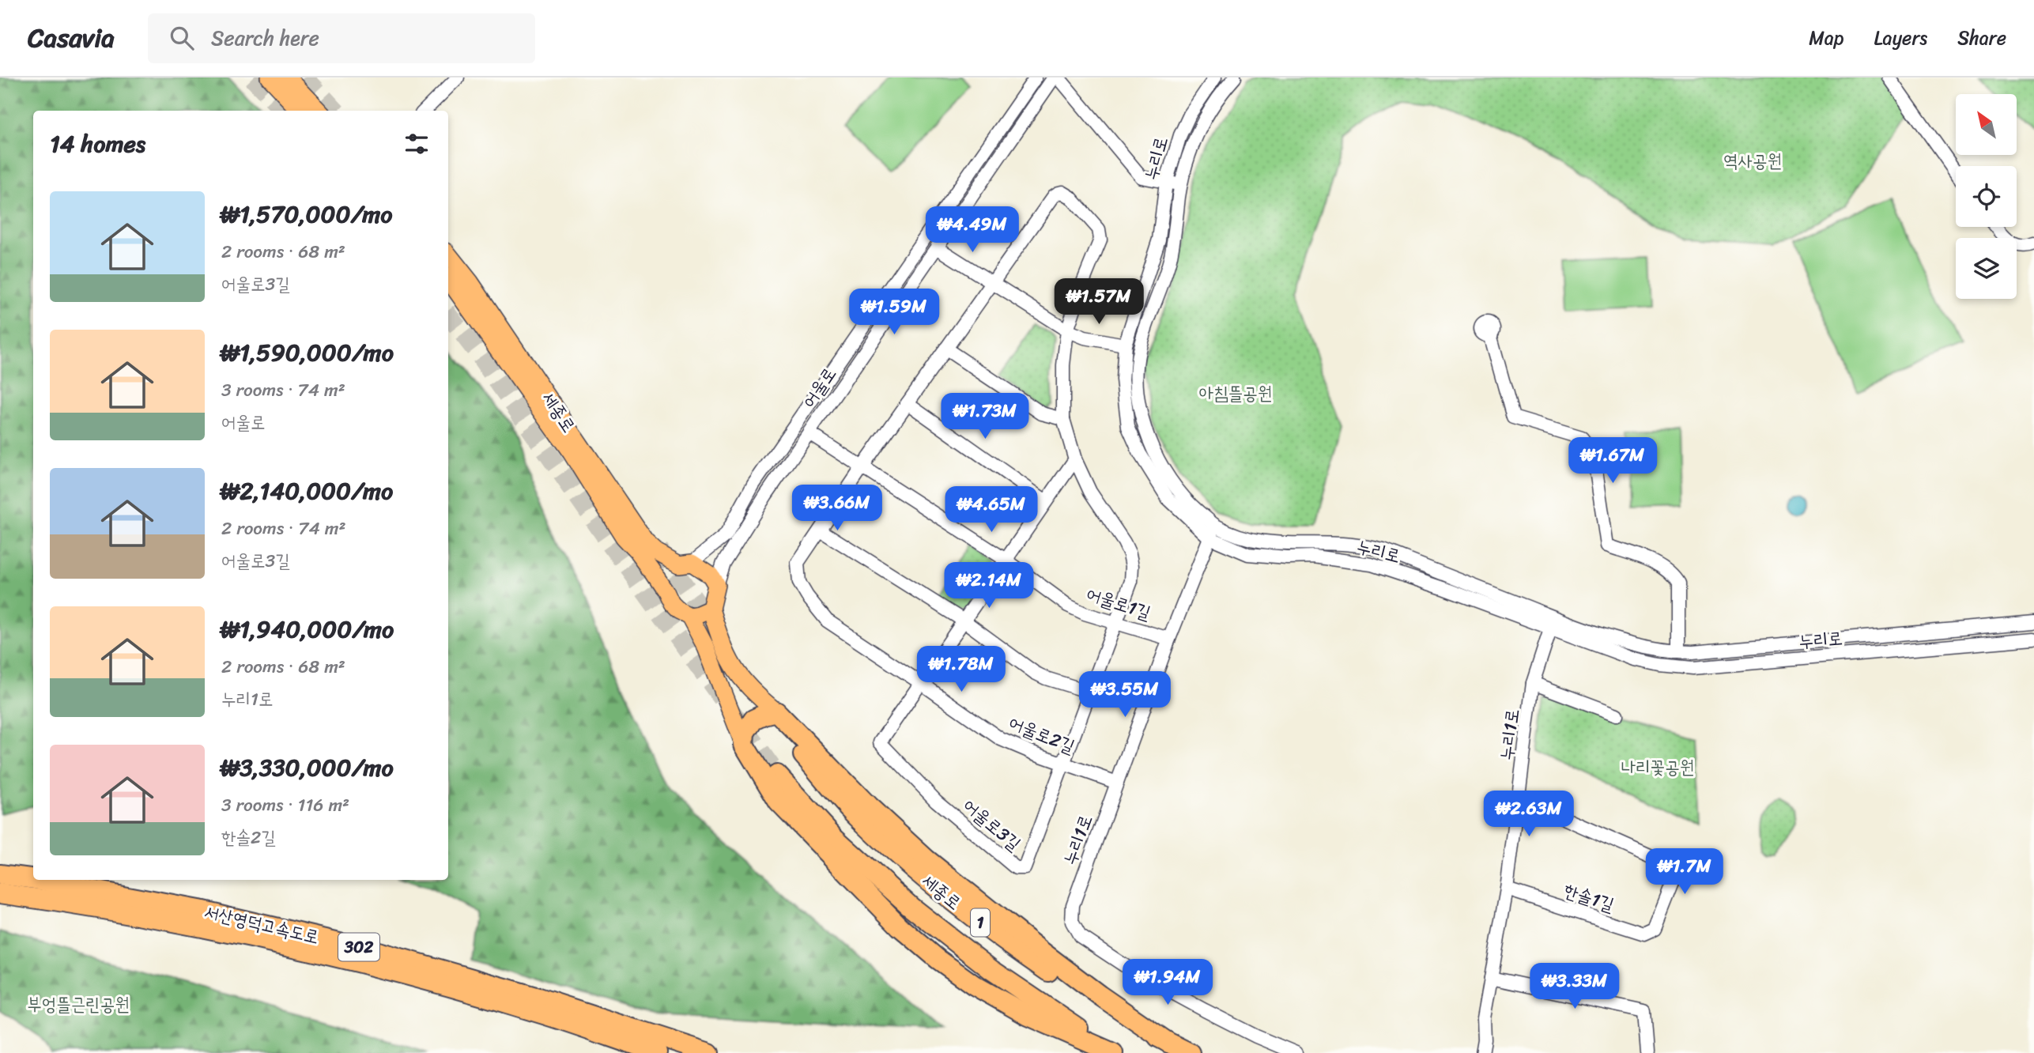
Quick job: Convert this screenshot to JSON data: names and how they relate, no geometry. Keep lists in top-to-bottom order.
{
  "streets": {
    "highway": [
      "세종로",
      "1",
      "서산영덕고속도로",
      "302"
    ],
    "street": [
      "누리로",
      "어울로",
      "어울로1길",
      "어울로2길",
      "누리1로",
      "어울로3길",
      "한솔1길"
    ]
  },
  "crossings": [
    ["누리로", "누리1로"],
    ["어울로", "세종로"],
    ["어울로", "어울로1길"],
    ["어울로1길", "어울로2길"],
    ["어울로1길", "누리1로"],
    ["어울로1길", "어울로3길"],
    ["어울로2길", "누리1로"],
    ["어울로2길", "어울로3길"],
    ["누리1로", "한솔1길"]
  ],
  "parks": [
    "역사공원",
    "아침뜰공원",
    "나리꽃공원",
    "부엉뜰근린공원"
  ],
  "north": "top left",
  "page": {
    "header": "Casavia",
    "search": "Search here",
    "nav": ["Map", "Layers", "Share"],
    "heading": "14 homes",
    "list": [
      {
        "name": "₩1,570,000/mo",
        "note": "2 rooms · 68 m² · 어울로3길"
      },
      {
        "name": "₩1,590,000/mo",
        "note": "3 rooms · 74 m² · 어울로"
      },
      {
        "name": "₩2,140,000/mo",
        "note": "2 rooms · 74 m² · 어울로3길"
      },
      {
        "name": "₩1,940,000/mo",
        "note": "2 rooms · 68 m² · 누리1로"
      },
      {
        "name": "₩3,330,000/mo",
        "note": "3 rooms · 116 m² · 한솔2길"
      }
    ],
    "price": [
      "₩4.49M",
      "₩1.57M",
      "₩1.59M",
      "₩1.73M",
      "₩1.67M",
      "₩3.66M",
      "₩4.65M",
      "₩2.14M",
      "₩1.78M",
      "₩3.55M",
      "₩2.63M",
      "₩1.7M",
      "₩1.94M",
      "₩3.33M"
    ]
  }
}
